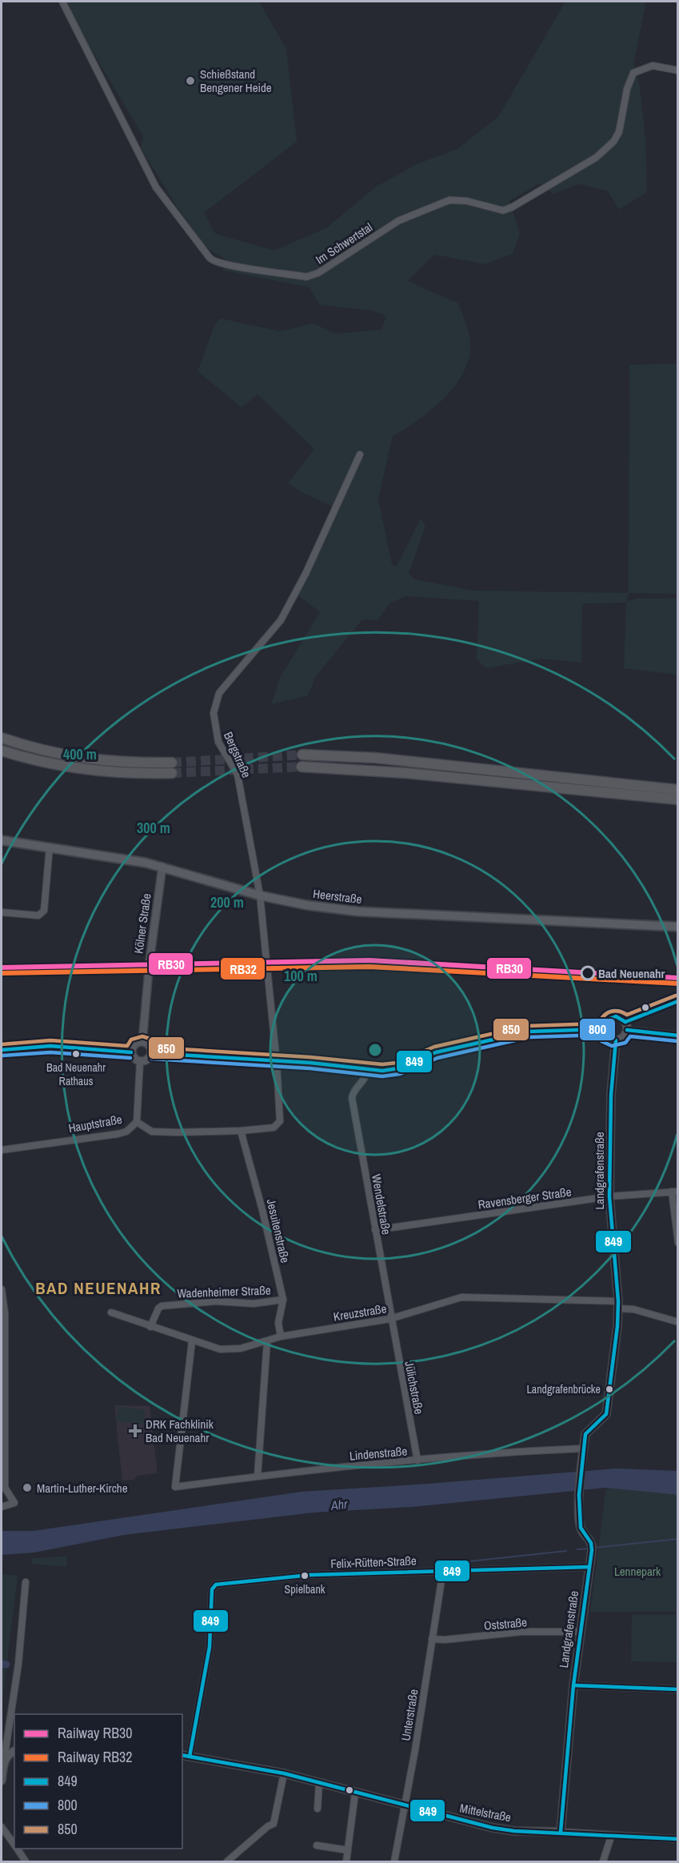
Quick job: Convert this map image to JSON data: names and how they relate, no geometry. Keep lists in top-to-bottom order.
{
  "streets": {
    "main road": ["Heerstraße"],
    "street": [
      "Im Schwertstal",
      "Bergstraße",
      "Kölner Straße",
      "Hauptstraße",
      "Landgrafenstraße",
      "Ravensberger Straße",
      "Wendelstraße",
      "Jesuitenstraße",
      "Wadenheimer Straße",
      "Kreuzstraße",
      "Jülichstraße",
      "Lindenstraße",
      "Felix-Rütten-Straße",
      "Oststraße",
      "Unterstraße",
      "Mittelstraße"
    ]
  },
  "crossings": [
    ["Bergstraße", "Heerstraße"],
    ["Bergstraße", "Hauptstraße"],
    ["Heerstraße", "Kölner Straße"],
    ["Hauptstraße", "Jesuitenstraße"],
    ["Landgrafenstraße", "Ravensberger Straße"],
    ["Landgrafenstraße", "Kreuzstraße"],
    ["Landgrafenstraße", "Lindenstraße"],
    ["Landgrafenstraße", "Felix-Rütten-Straße"],
    ["Landgrafenstraße", "Oststraße"],
    ["Landgrafenstraße", "Mittelstraße"],
    ["Ravensberger Straße", "Wendelstraße"],
    ["Wendelstraße", "Kreuzstraße"],
    ["Wendelstraße", "Jülichstraße"],
    ["Jesuitenstraße", "Wadenheimer Straße"],
    ["Jesuitenstraße", "Kreuzstraße"],
    ["Wadenheimer Straße", "Kreuzstraße"],
    ["Kreuzstraße", "Jülichstraße"],
    ["Kreuzstraße", "Lindenstraße"],
    ["Jülichstraße", "Lindenstraße"],
    ["Felix-Rütten-Straße", "Unterstraße"],
    ["Felix-Rütten-Straße", "Mittelstraße"],
    ["Oststraße", "Unterstraße"],
    ["Unterstraße", "Mittelstraße"]
  ],
  "districts": ["BAD NEUENAHR"],
  "water": ["Ahr"],
  "parks": ["Lennepark"],
  "places": {
    "other": [
      "Schießstand Bengener Heide",
      "Bad Neuenahr",
      "Bad Neuenahr Rathaus",
      "Landgrafenbrücke",
      "Martin-Luther-Kirche",
      "Spielbank"
    ],
    "health": ["DRK Fachklinik Bad Neuenahr"]
  },
  "lines": [
    "rail line RB30",
    "rail line RB32",
    "transit line 800",
    "transit line 850",
    "transit line 849"
  ],
  "legend": [
    "Railway RB30",
    "Railway RB32",
    "849",
    "800",
    "850"
  ],
  "rings": [
    "400 m",
    "300 m",
    "200 m",
    "100 m"
  ]
}
